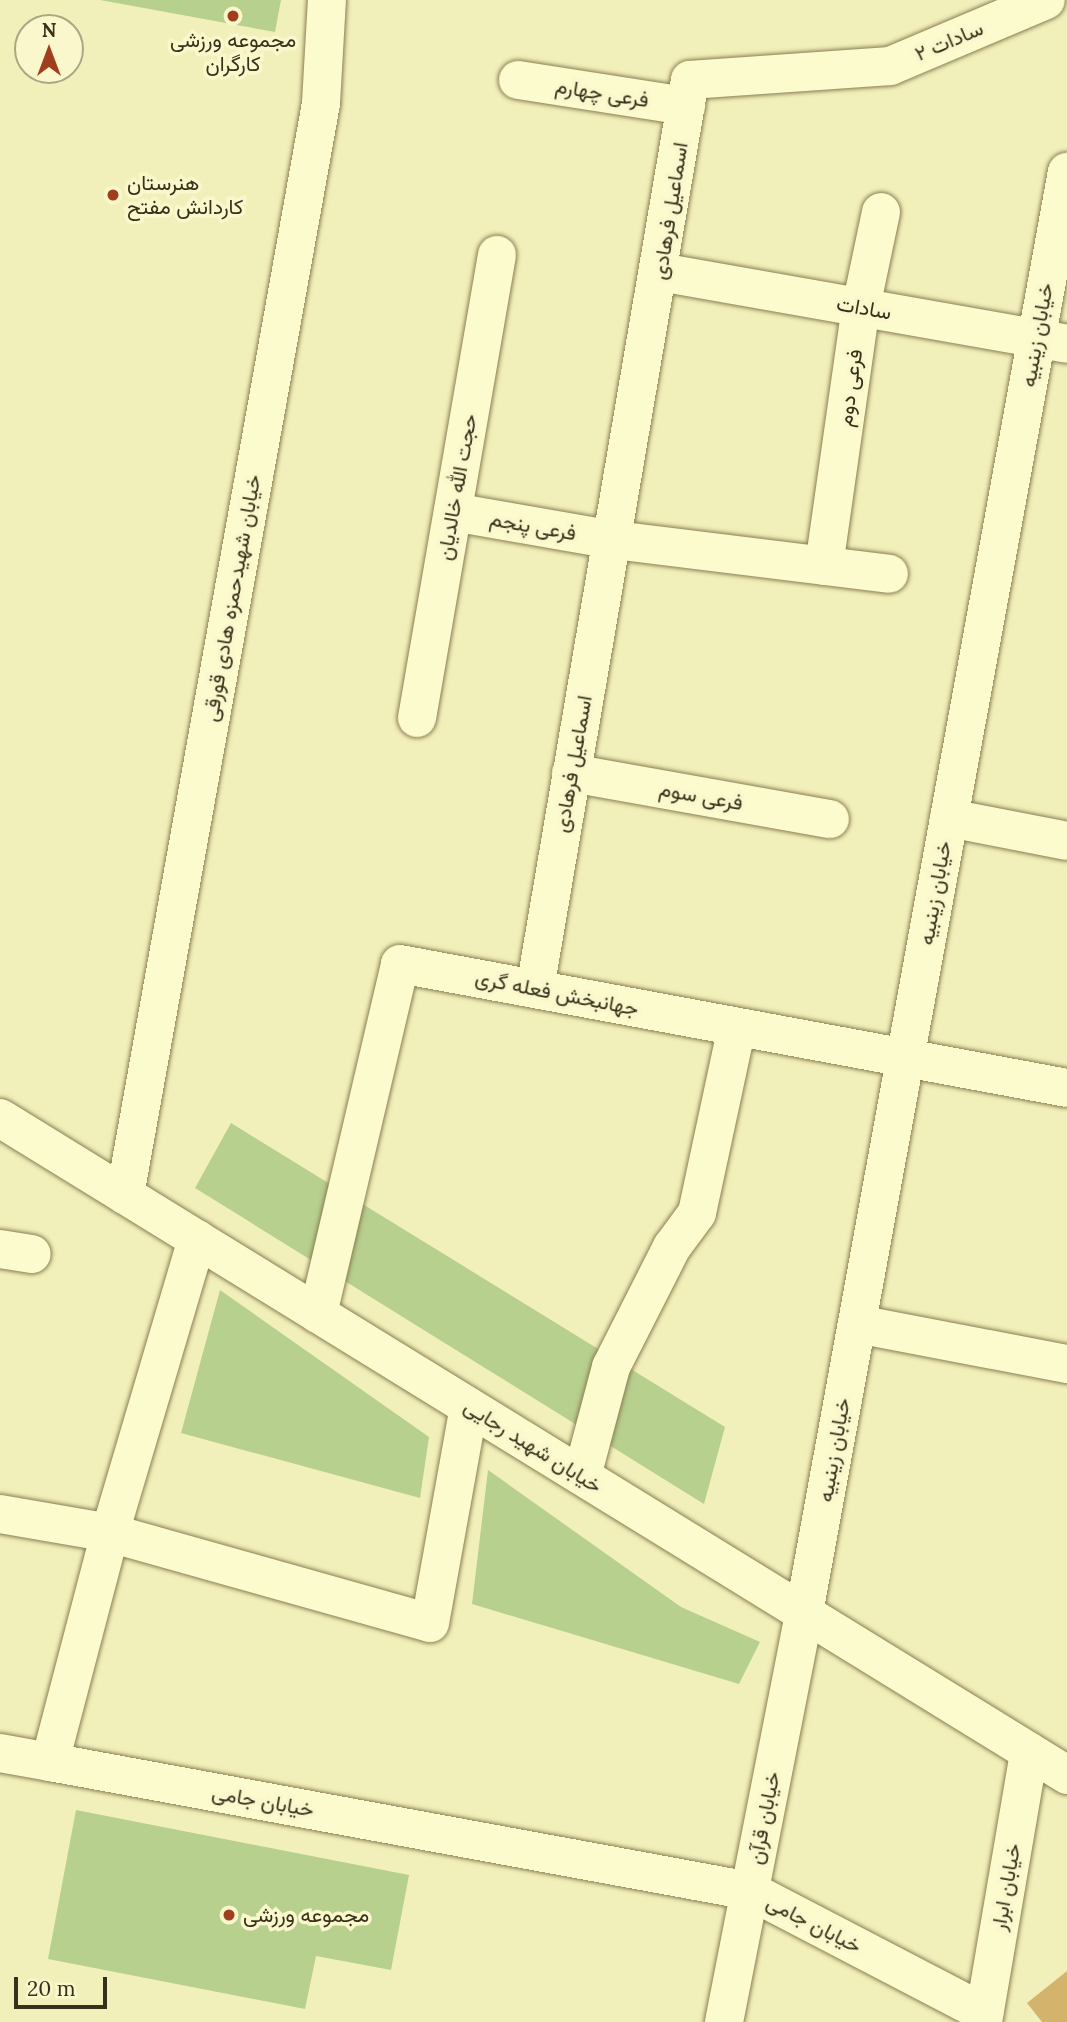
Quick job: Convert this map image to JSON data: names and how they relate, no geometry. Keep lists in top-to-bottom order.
{
  "streets": {
    "street": [
      "سادات ۲",
      "فرعی چهارم",
      "اسماعیل فرهادی",
      "سادات",
      "خیابان زینبیه",
      "فرعی دوم",
      "حجت الله خالدیان",
      "فرعی پنجم",
      "خیابان شهیدحمزه هادی قورقی",
      "فرعی سوم",
      "جهانبخش فعله گری",
      "خیابان شهید رجایی",
      "خیابان جامی",
      "خیابان قرآن",
      "خیابان ابرار"
    ]
  },
  "crossings": [
    ["سادات ۲", "اسماعیل فرهادی"],
    ["فرعی چهارم", "اسماعیل فرهادی"],
    ["اسماعیل فرهادی", "سادات"],
    ["اسماعیل فرهادی", "فرعی پنجم"],
    ["اسماعیل فرهادی", "فرعی سوم"],
    ["اسماعیل فرهادی", "جهانبخش فعله گری"],
    ["سادات", "خیابان زینبیه"],
    ["سادات", "فرعی دوم"],
    ["خیابان زینبیه", "جهانبخش فعله گری"],
    ["خیابان زینبیه", "خیابان شهید رجایی"],
    ["خیابان زینبیه", "خیابان قرآن"],
    ["حجت الله خالدیان", "فرعی پنجم"],
    ["خیابان شهیدحمزه هادی قورقی", "خیابان شهید رجایی"],
    ["جهانبخش فعله گری", "خیابان شهید رجایی"],
    ["خیابان شهید رجایی", "خیابان قرآن"],
    ["خیابان شهید رجایی", "خیابان ابرار"],
    ["خیابان جامی", "خیابان قرآن"],
    ["خیابان جامی", "خیابان ابرار"]
  ],
  "places": ["مجموعه ورزشی کارگران", "هنرستان کاردانش مفتح", "مجموعه ورزشی"],
  "scale_bar": "20 m",
  "north": "top"
}
